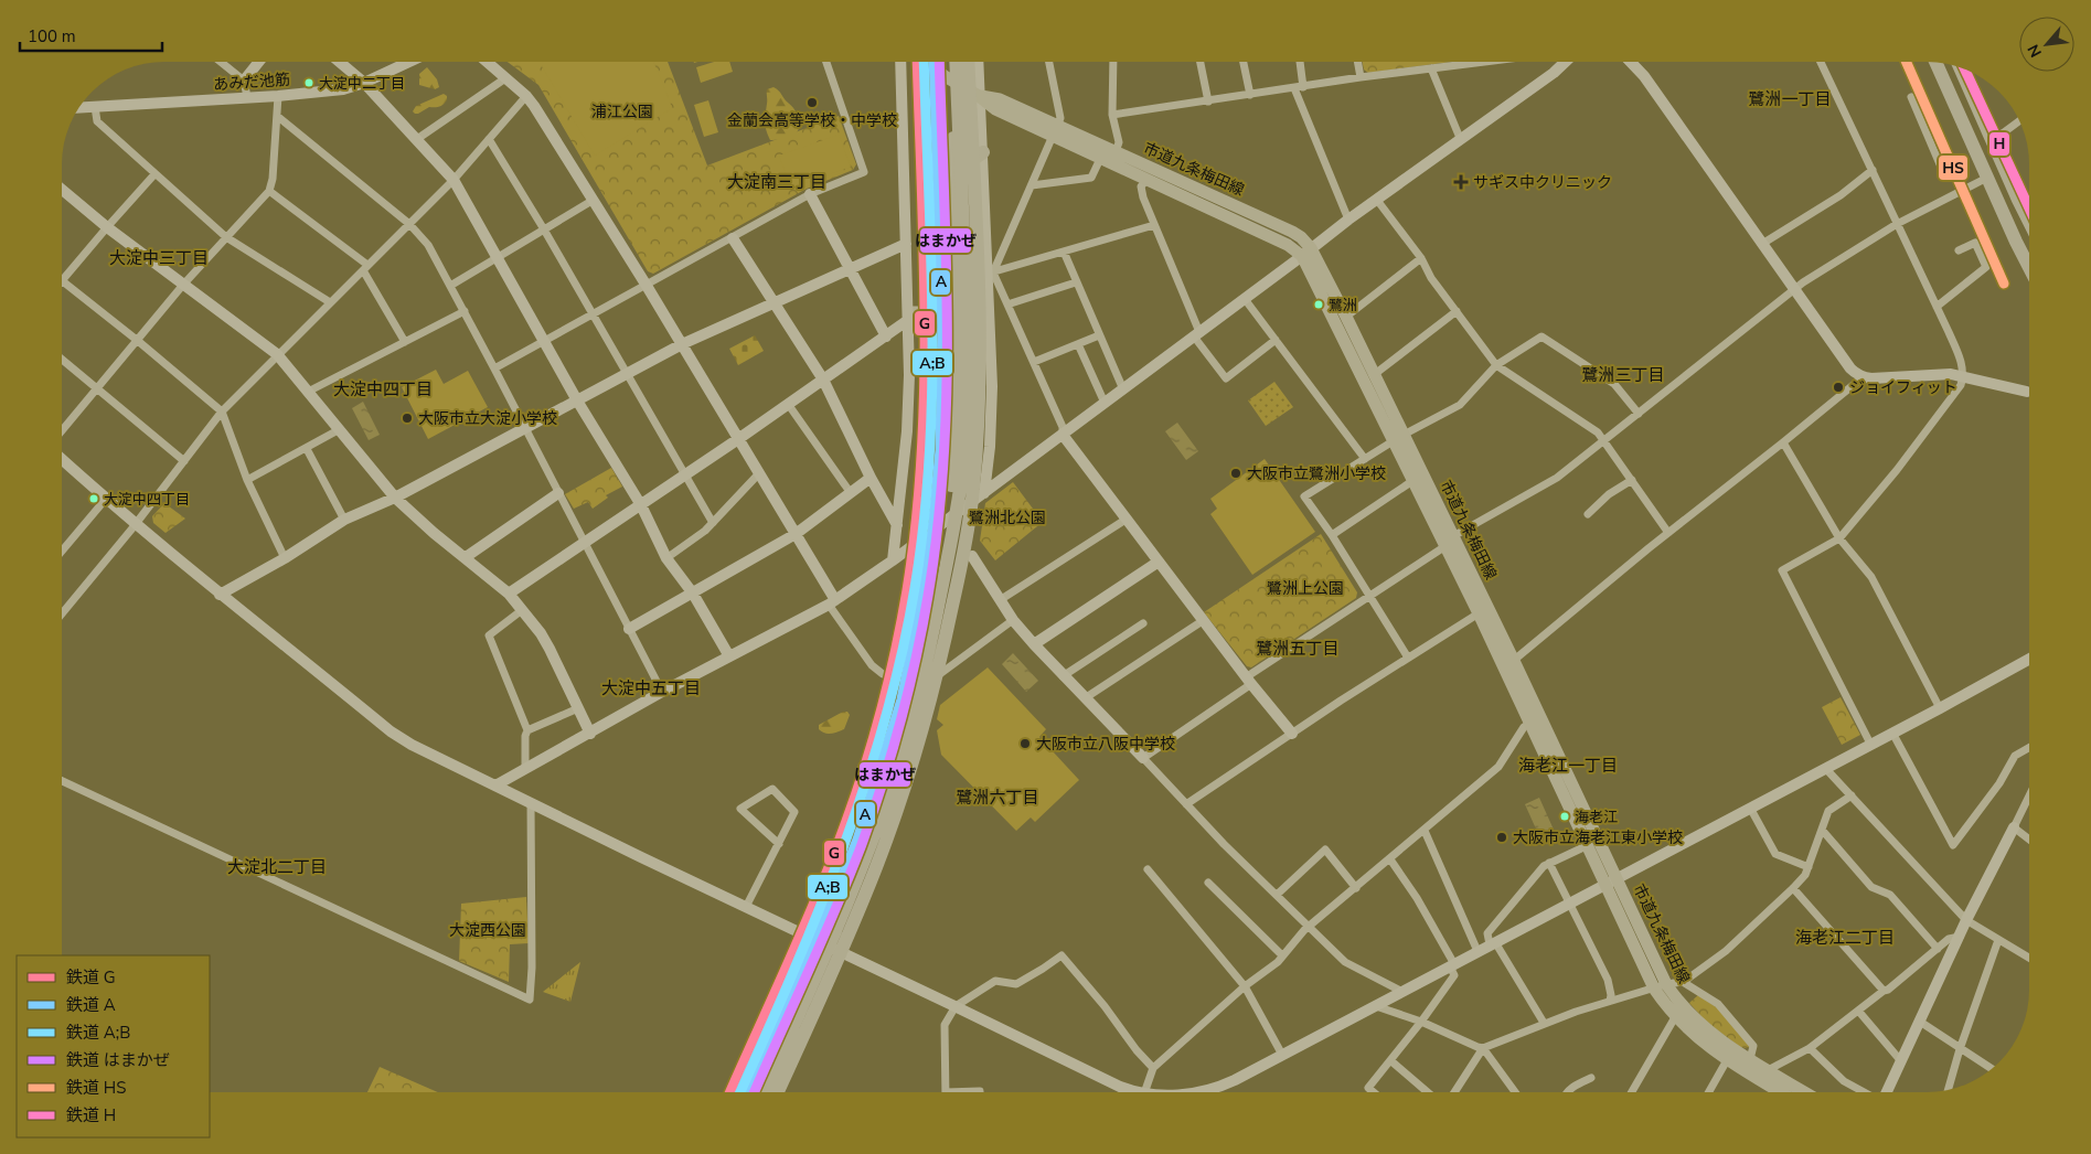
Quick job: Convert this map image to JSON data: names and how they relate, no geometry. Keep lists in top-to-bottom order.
{
  "streets": {
    "main road": ["市道九条梅田線"],
    "street": ["あみだ池筋"]
  },
  "districts": [
    "鷺洲一丁目",
    "大淀南三丁目",
    "大淀中三丁目",
    "鷺洲三丁目",
    "大淀中四丁目",
    "鷺洲五丁目",
    "大淀中五丁目",
    "海老江一丁目",
    "鷺洲六丁目",
    "大淀北二丁目",
    "海老江二丁目"
  ],
  "parks": [
    "浦江公園",
    "鷺洲北公園",
    "鷺洲上公園",
    "大淀西公園"
  ],
  "places": {
    "other": [
      "大淀中二丁目",
      "金蘭会高等学校・中学校",
      "鷺洲",
      "ジョイフィット",
      "大阪市立大淀小学校",
      "大阪市立鷺洲小学校",
      "大淀中四丁目",
      "大阪市立八阪中学校",
      "海老江",
      "大阪市立海老江東小学校"
    ],
    "health": ["サギス中クリニック"]
  },
  "lines": [
    "rail line G",
    "rail line A",
    "rail line A;B",
    "rail line はまかぜ",
    "rail line HS",
    "rail line H"
  ],
  "legend": [
    "鉄道 G",
    "鉄道 A",
    "鉄道 A;B",
    "鉄道 はまかぜ",
    "鉄道 HS",
    "鉄道 H"
  ],
  "scale_bar": "100 m",
  "north": "bottom left"
}
